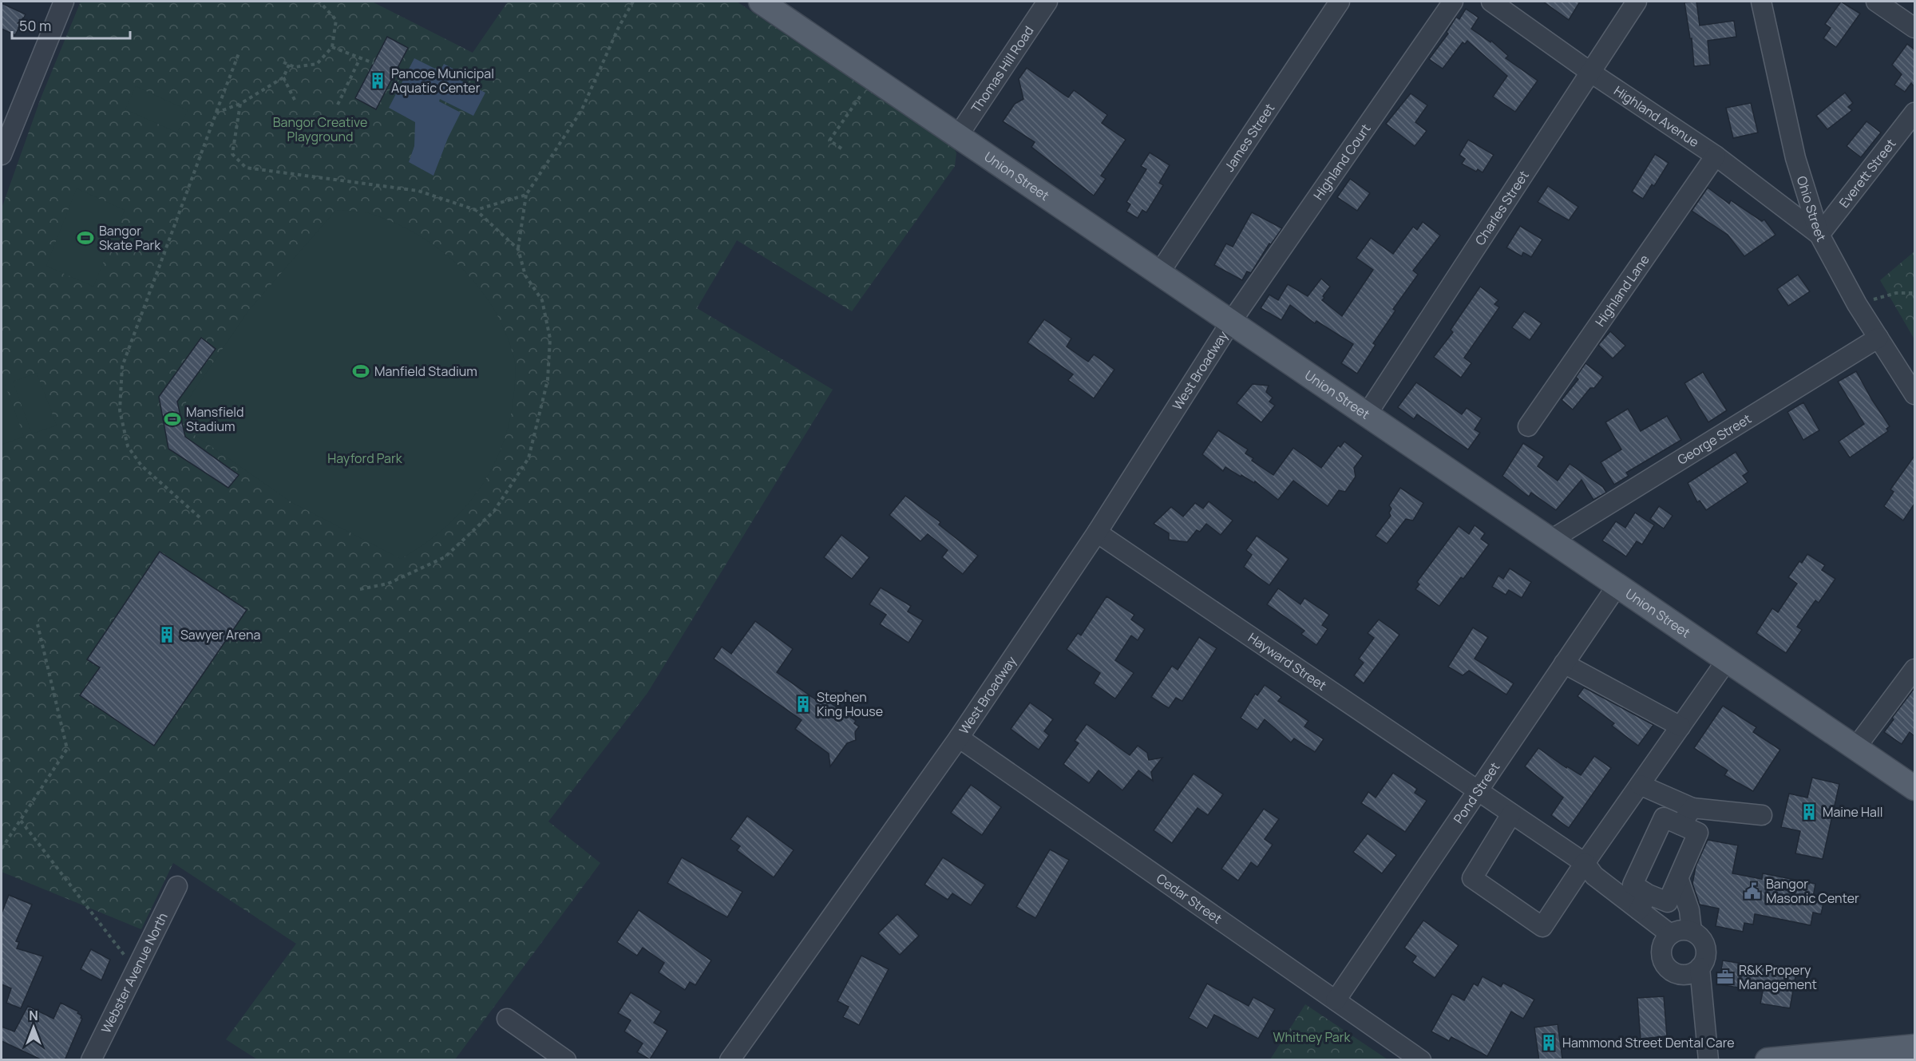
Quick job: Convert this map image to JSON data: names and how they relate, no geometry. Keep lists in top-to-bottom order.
{
  "streets": {
    "main road": ["Union Street"],
    "street": [
      "Thomas Hill Road",
      "Highland Avenue",
      "James Street",
      "Highland Court",
      "Everett Street",
      "Charles Street",
      "Ohio Street",
      "Highland Lane",
      "West Broadway",
      "George Street",
      "Hayward Street",
      "Pond Street",
      "Cedar Street",
      "Webster Avenue North"
    ]
  },
  "crossings": [
    ["Thomas Hill Road", "Union Street"],
    ["Highland Avenue", "Everett Street"],
    ["Highland Avenue", "Charles Street"],
    ["Highland Avenue", "Ohio Street"],
    ["Highland Avenue", "Highland Lane"],
    ["James Street", "Union Street"],
    ["Highland Court", "Union Street"],
    ["Highland Court", "West Broadway"],
    ["Everett Street", "Ohio Street"],
    ["Union Street", "Charles Street"],
    ["Union Street", "West Broadway"],
    ["Union Street", "George Street"],
    ["Union Street", "Pond Street"],
    ["Ohio Street", "George Street"],
    ["West Broadway", "Hayward Street"],
    ["West Broadway", "Cedar Street"],
    ["Hayward Street", "Pond Street"],
    ["Pond Street", "Cedar Street"]
  ],
  "parks": ["Bangor Creative Playground", "Hayford Park", "Whitney Park"],
  "places": {
    "building": [
      "Pancoe Municipal Aquatic Center",
      "Sawyer Arena",
      "Stephen King House",
      "Maine Hall",
      "Hammond Street Dental Care"
    ],
    "sports": ["Bangor Skate Park", "Manfield Stadium", "Mansfield Stadium"],
    "public building": ["Bangor Masonic Center"],
    "office": ["R&K Propery Management"]
  },
  "scale_bar": "50 m",
  "north": "top"
}
